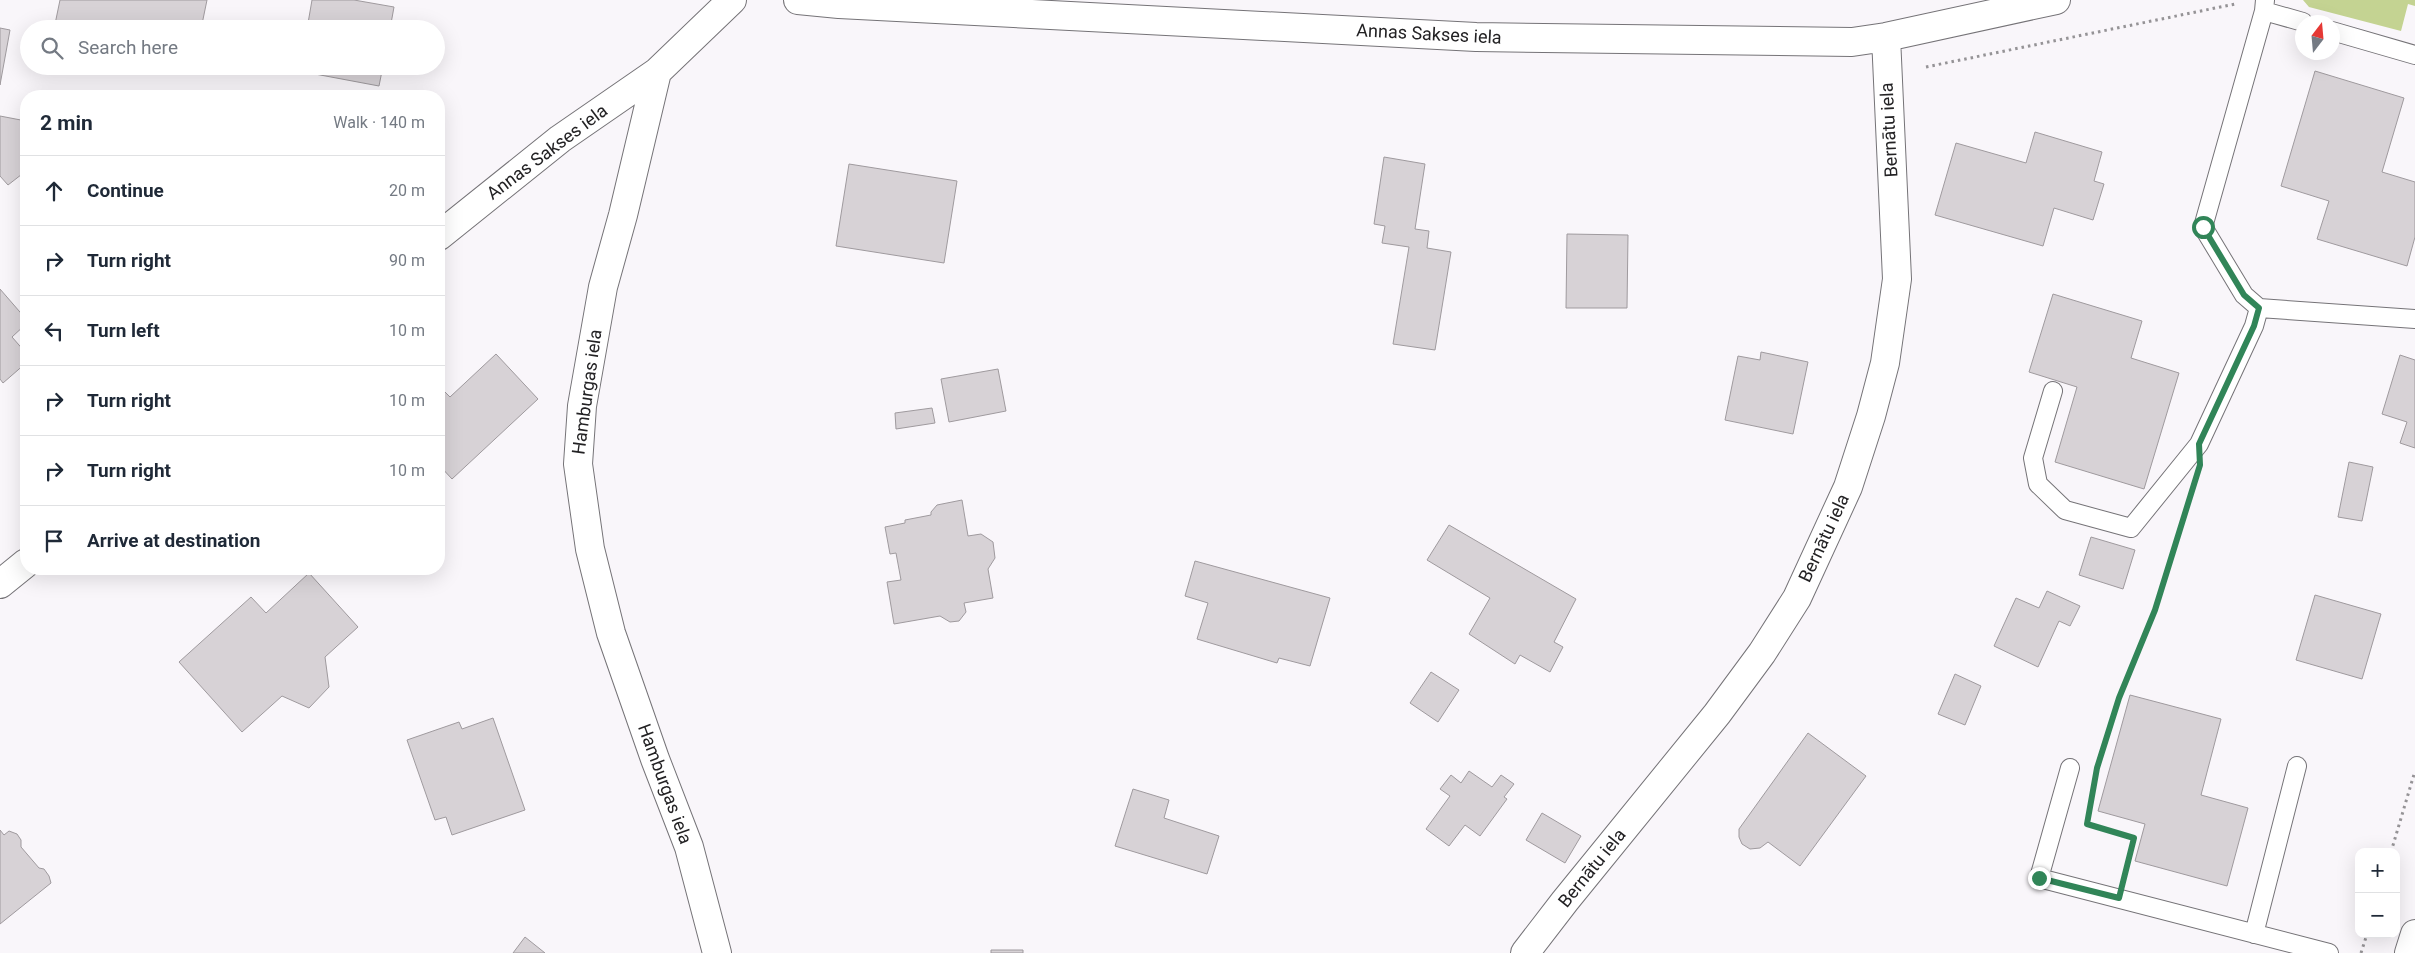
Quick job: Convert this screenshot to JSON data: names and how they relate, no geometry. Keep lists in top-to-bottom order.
{
  "streets": {
    "street": ["Annas Sakses iela", "Bernātu iela", "Hamburgas iela"]
  },
  "crossings": [
    ["Annas Sakses iela", "Bernātu iela"],
    ["Annas Sakses iela", "Hamburgas iela"]
  ],
  "north": "top",
  "page": {
    "search": "Search here",
    "heading": ["2 min", "Walk · 140 m"],
    "list": [
      ["Continue", "20 m"],
      ["Turn right", "90 m"],
      ["Turn left", "10 m"],
      ["Turn right", "10 m"],
      ["Turn right", "10 m"],
      "Arrive at destination"
    ],
    "map_buttons": ["+", "−"]
  }
}
